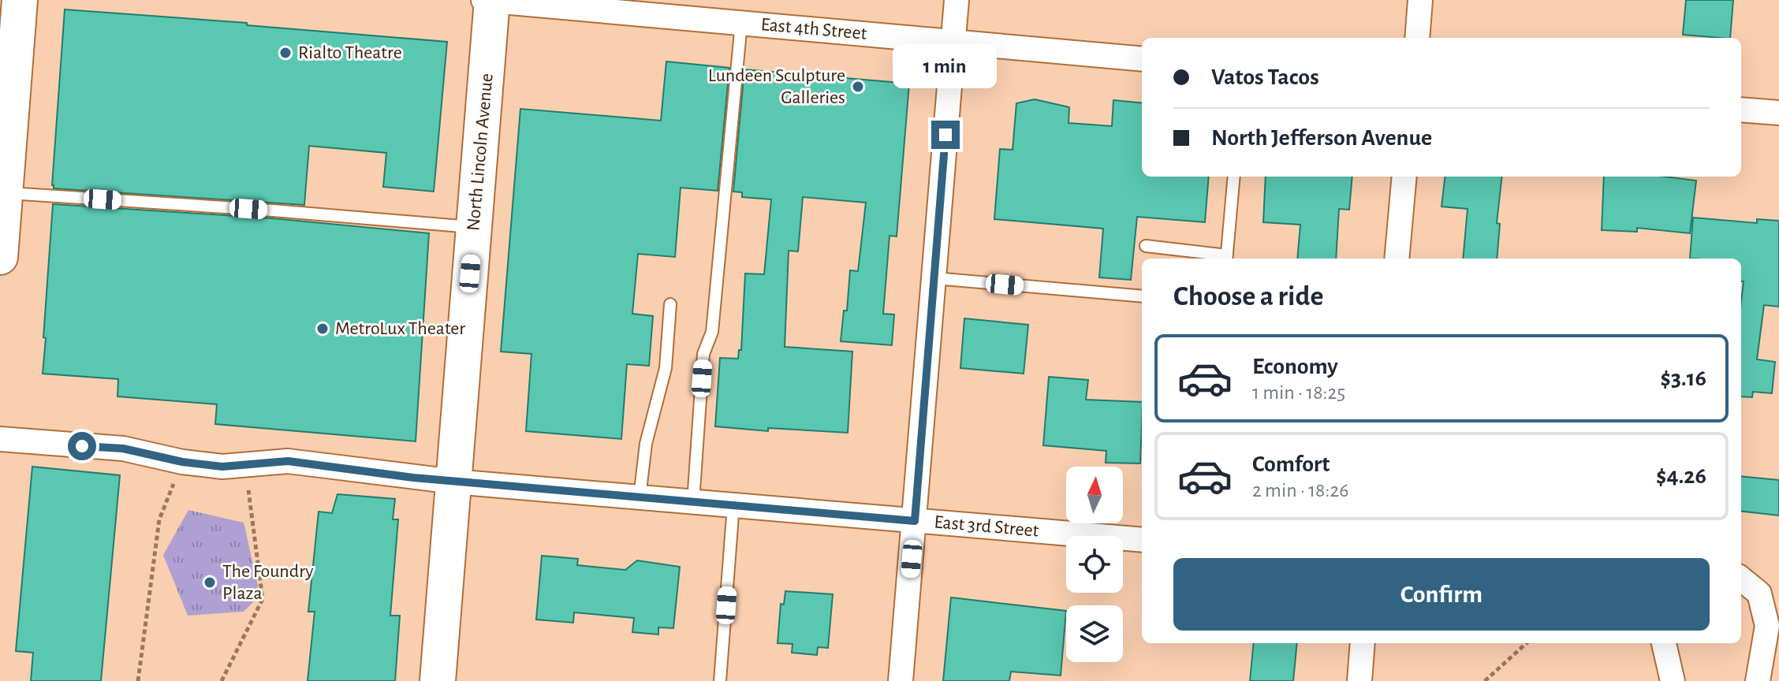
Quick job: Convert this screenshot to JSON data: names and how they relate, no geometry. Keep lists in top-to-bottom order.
{
  "streets": {
    "highway": ["North Lincoln Avenue"],
    "street": ["East 4th Street", "East 3rd Street"]
  },
  "crossings": [
    ["East 4th Street", "North Lincoln Avenue"],
    ["North Lincoln Avenue", "East 3rd Street"]
  ],
  "places": [
    "Rialto Theatre",
    "Lundeen Sculpture Galleries",
    "MetroLux Theater",
    "The Foundry Plaza"
  ],
  "north": "top",
  "page": {
    "banner": ["Vatos Tacos", "North Jefferson Avenue"],
    "bubble": "1 min",
    "heading": "Choose a ride",
    "list": [
      {
        "name": "Economy",
        "note": "1 min · 18:25",
        "value": "$3.16"
      },
      {
        "name": "Comfort",
        "note": "2 min · 18:26",
        "value": "$4.26"
      }
    ],
    "buttons": "Confirm"
  }
}
